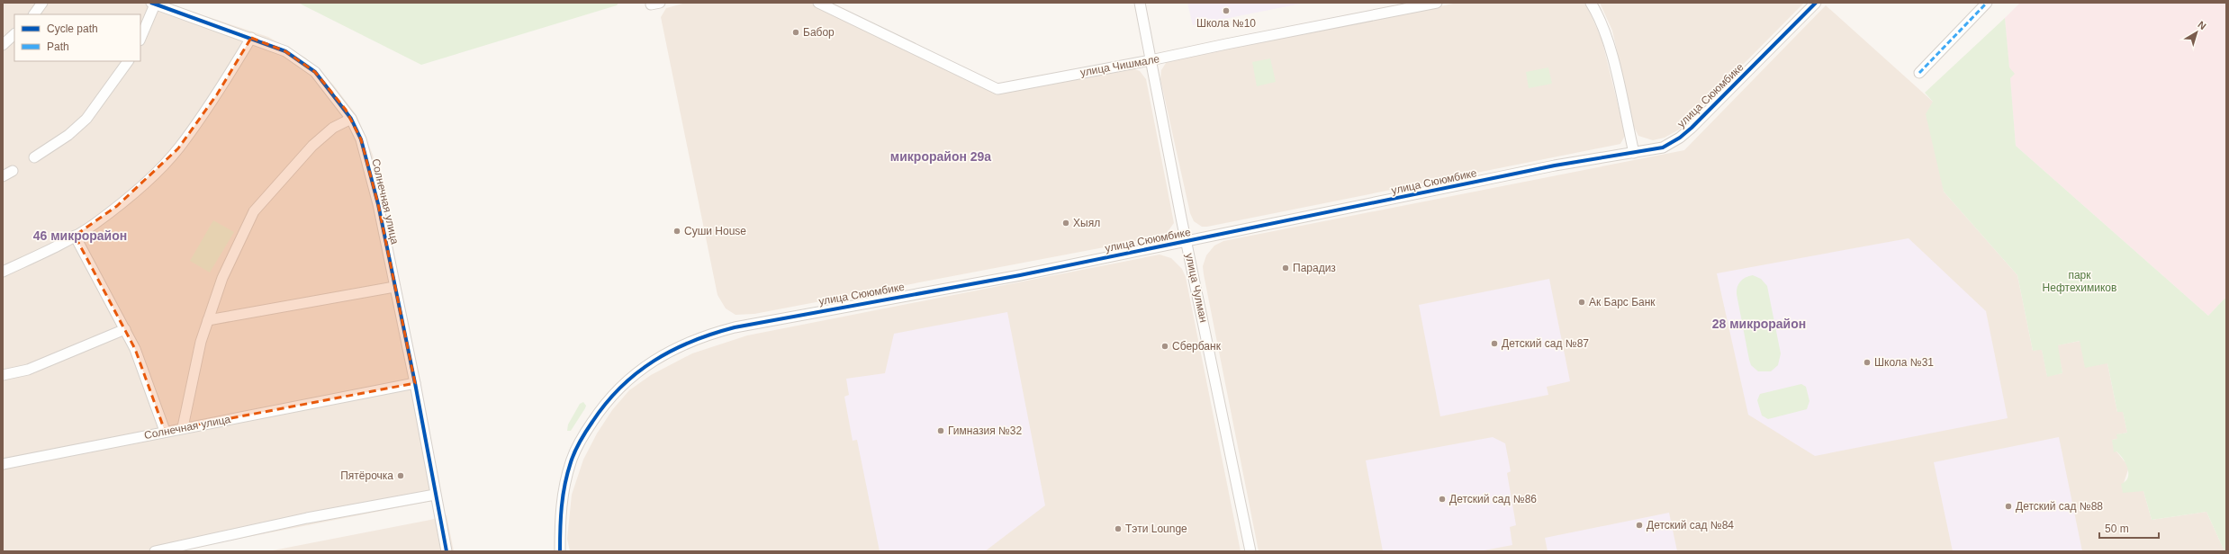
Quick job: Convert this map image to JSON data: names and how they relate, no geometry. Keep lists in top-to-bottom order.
{
  "streets": {
    "street": [
      "улица Чишмале",
      "улица Сююмбике",
      "Солнечная улица",
      "улица Чулман"
    ]
  },
  "crossings": [
    ["улица Чишмале", "улица Чулман"],
    ["улица Сююмбике", "улица Чулман"]
  ],
  "districts": ["микрорайон 29а", "46 микрорайон", "28 микрорайон"],
  "parks": ["парк Нефтехимиков"],
  "places": [
    "Школа №10",
    "Бабор",
    "Хыял",
    "Суши House",
    "Парадиз",
    "Ак Барс Банк",
    "Детский сад №87",
    "Сбербанк",
    "Школа №31",
    "Гимназия №32",
    "Пятёрочка",
    "Детский сад №86",
    "Детский сад №88",
    "Детский сад №84",
    "Тэти Lounge"
  ],
  "legend": ["Cycle path", "Path"],
  "scale_bar": "50 m",
  "north": "top right"
}
